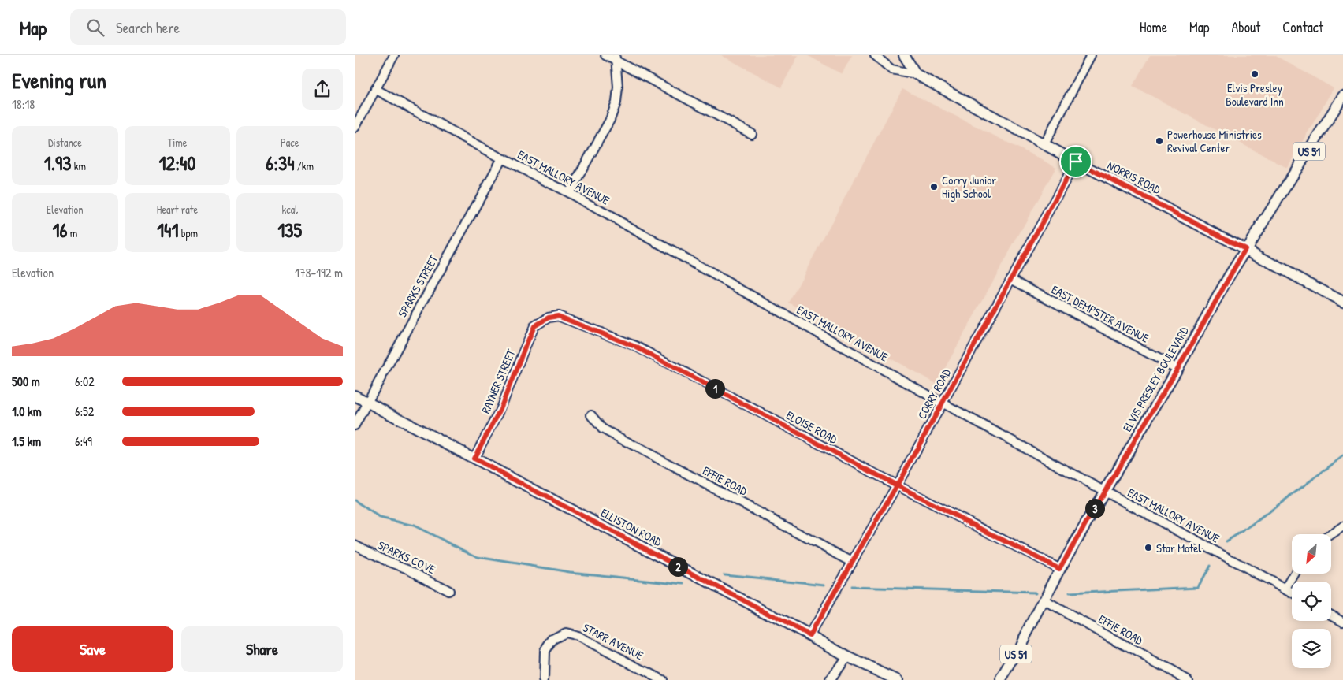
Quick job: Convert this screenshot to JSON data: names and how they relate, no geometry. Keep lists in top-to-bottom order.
{
  "streets": {
    "main road": [
      "US 51",
      "NORRIS ROAD",
      "ELVIS PRESLEY BOULEVARD",
      "ELLISTON ROAD"
    ],
    "street": [
      "EAST MALLORY AVENUE",
      "SPARKS STREET",
      "EAST DEMPSTER AVENUE",
      "RAYNER STREET",
      "CORRY ROAD",
      "ELOISE ROAD",
      "EFFIE ROAD",
      "SPARKS COVE",
      "STARR AVENUE"
    ]
  },
  "crossings": [
    ["EAST MALLORY AVENUE", "SPARKS STREET"],
    ["EAST MALLORY AVENUE", "ELVIS PRESLEY BOULEVARD"],
    ["EAST MALLORY AVENUE", "CORRY ROAD"],
    ["NORRIS ROAD", "ELVIS PRESLEY BOULEVARD"],
    ["NORRIS ROAD", "CORRY ROAD"],
    ["SPARKS STREET", "ELLISTON ROAD"],
    ["EAST DEMPSTER AVENUE", "ELVIS PRESLEY BOULEVARD"],
    ["EAST DEMPSTER AVENUE", "CORRY ROAD"],
    ["ELVIS PRESLEY BOULEVARD", "ELOISE ROAD"],
    ["ELVIS PRESLEY BOULEVARD", "EFFIE ROAD"],
    ["RAYNER STREET", "ELOISE ROAD"],
    ["RAYNER STREET", "ELLISTON ROAD"],
    ["CORRY ROAD", "ELOISE ROAD"],
    ["CORRY ROAD", "EFFIE ROAD"],
    ["CORRY ROAD", "ELLISTON ROAD"]
  ],
  "places": [
    "Elvis Presley Boulevard Inn",
    "Powerhouse Ministries Revival Center",
    "Corry Junior High School",
    "Star Motel"
  ],
  "north": "bottom left",
  "page": {
    "header": "Map",
    "search": "Search here",
    "nav": [
      "Home",
      "Map",
      "About",
      "Contact"
    ],
    "heading": ["Evening run", "18:18"],
    "stats": [
      ["Distance", "1.93 km"],
      ["Time", "12:40"],
      ["Pace", "6:34 /km"],
      ["Elevation", "16 m"],
      ["Heart rate", "141 bpm"],
      ["kcal", "135"]
    ],
    "chart": ["Elevation", "178–192 m"],
    "list": [
      {
        "name": "500 m",
        "note": "6:02"
      },
      {
        "name": "1.0 km",
        "note": "6:52"
      },
      {
        "name": "1.5 km",
        "note": "6:49"
      }
    ],
    "pins": ["1", "3", "2"],
    "buttons": ["Save", "Share"]
  }
}
